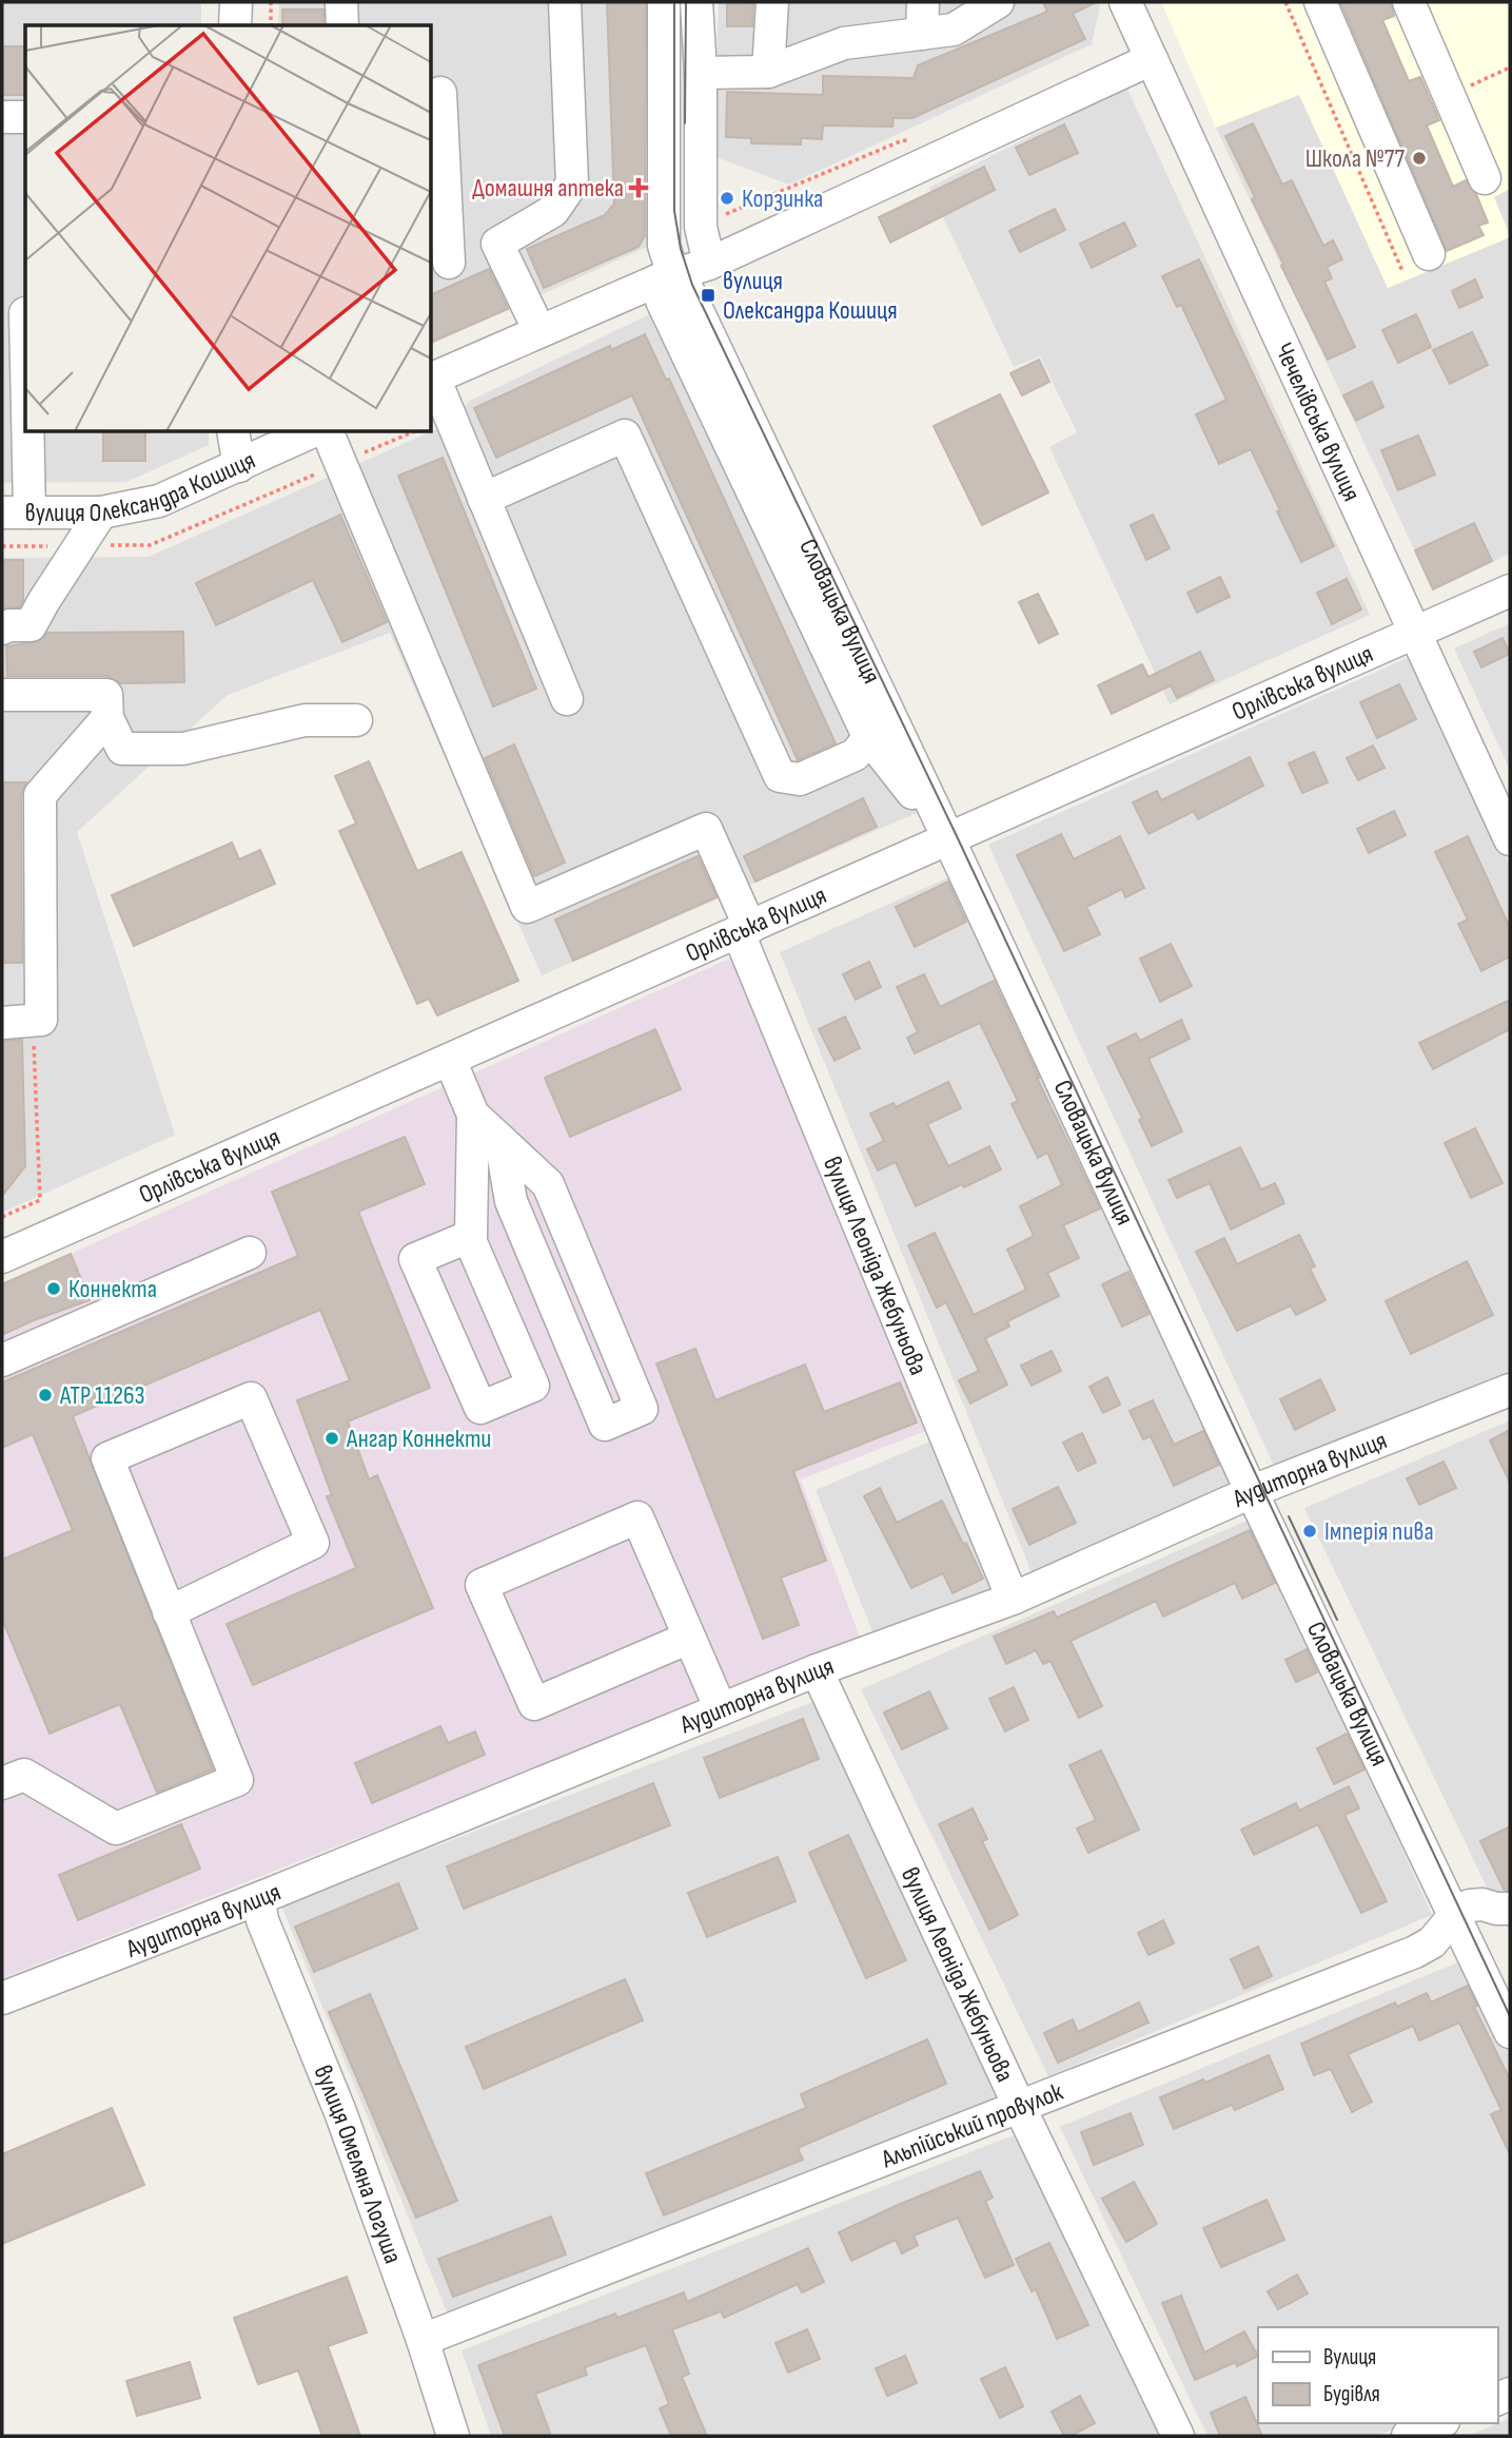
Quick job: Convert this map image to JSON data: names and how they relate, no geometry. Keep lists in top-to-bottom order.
{
  "streets": {
    "street": [
      "Чечелівська вулиця",
      "вулиця Олександра Кошиця",
      "Словацька вулиця",
      "Орлівська вулиця",
      "вулиця Леоніда Жебуньова",
      "Аудиторна вулиця",
      "Альпійський провулок",
      "вулиця Омеляна Логуша"
    ]
  },
  "crossings": [
    ["Чечелівська вулиця", "Орлівська вулиця"],
    ["Словацька вулиця", "Орлівська вулиця"],
    ["Словацька вулиця", "Аудиторна вулиця"],
    ["Словацька вулиця", "Альпійський провулок"],
    ["Орлівська вулиця", "вулиця Леоніда Жебуньова"],
    ["вулиця Леоніда Жебуньова", "Аудиторна вулиця"],
    ["вулиця Леоніда Жебуньова", "Альпійський провулок"],
    ["Аудиторна вулиця", "вулиця Омеляна Логуша"],
    ["Альпійський провулок", "вулиця Омеляна Логуша"]
  ],
  "places": {
    "other": [
      "Школа №77",
      "Корзинка",
      "Коннекта",
      "ATP 11263",
      "Ангар Коннекти",
      "Імперія пива"
    ],
    "health": ["Домашня аптека"],
    "transit": ["вулиця Олександра Кошиця"]
  },
  "legend": ["Вулиця", "Будівля"]
}
